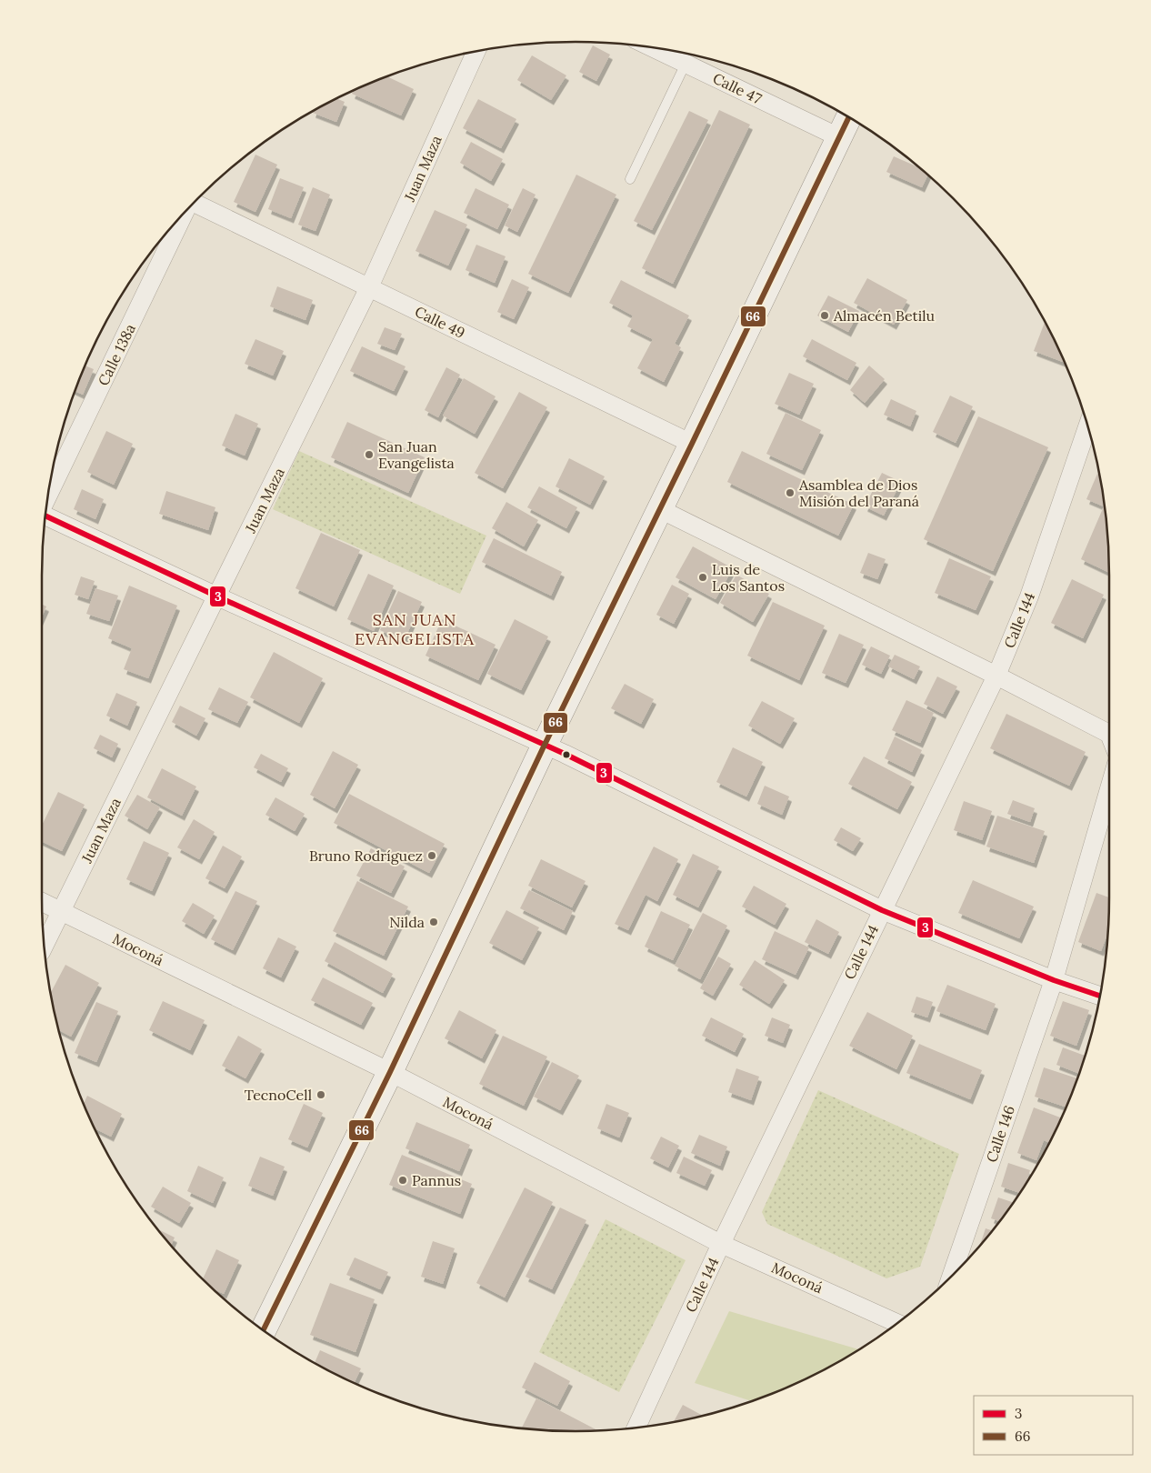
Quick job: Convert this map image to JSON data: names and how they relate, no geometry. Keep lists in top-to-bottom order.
{
  "streets": {
    "street": [
      "Calle 47",
      "Juan Maza",
      "Calle 49",
      "Calle 138a",
      "Calle 144",
      "Moconá",
      "Calle 146"
    ]
  },
  "crossings": [
    ["Juan Maza", "Calle 49"],
    ["Juan Maza", "Moconá"],
    ["Calle 144", "Moconá"]
  ],
  "districts": ["SAN JUAN EVANGELISTA"],
  "places": [
    "Almacén Betilu",
    "San Juan Evangelista",
    "Asamblea de Dios Misión del Paraná",
    "Luis de Los Santos",
    "Bruno Rodríguez",
    "Nilda",
    "TecnoCell",
    "Pannus"
  ],
  "lines": ["transit line 66", "transit line 3"],
  "legend": ["3", "66"]
}
